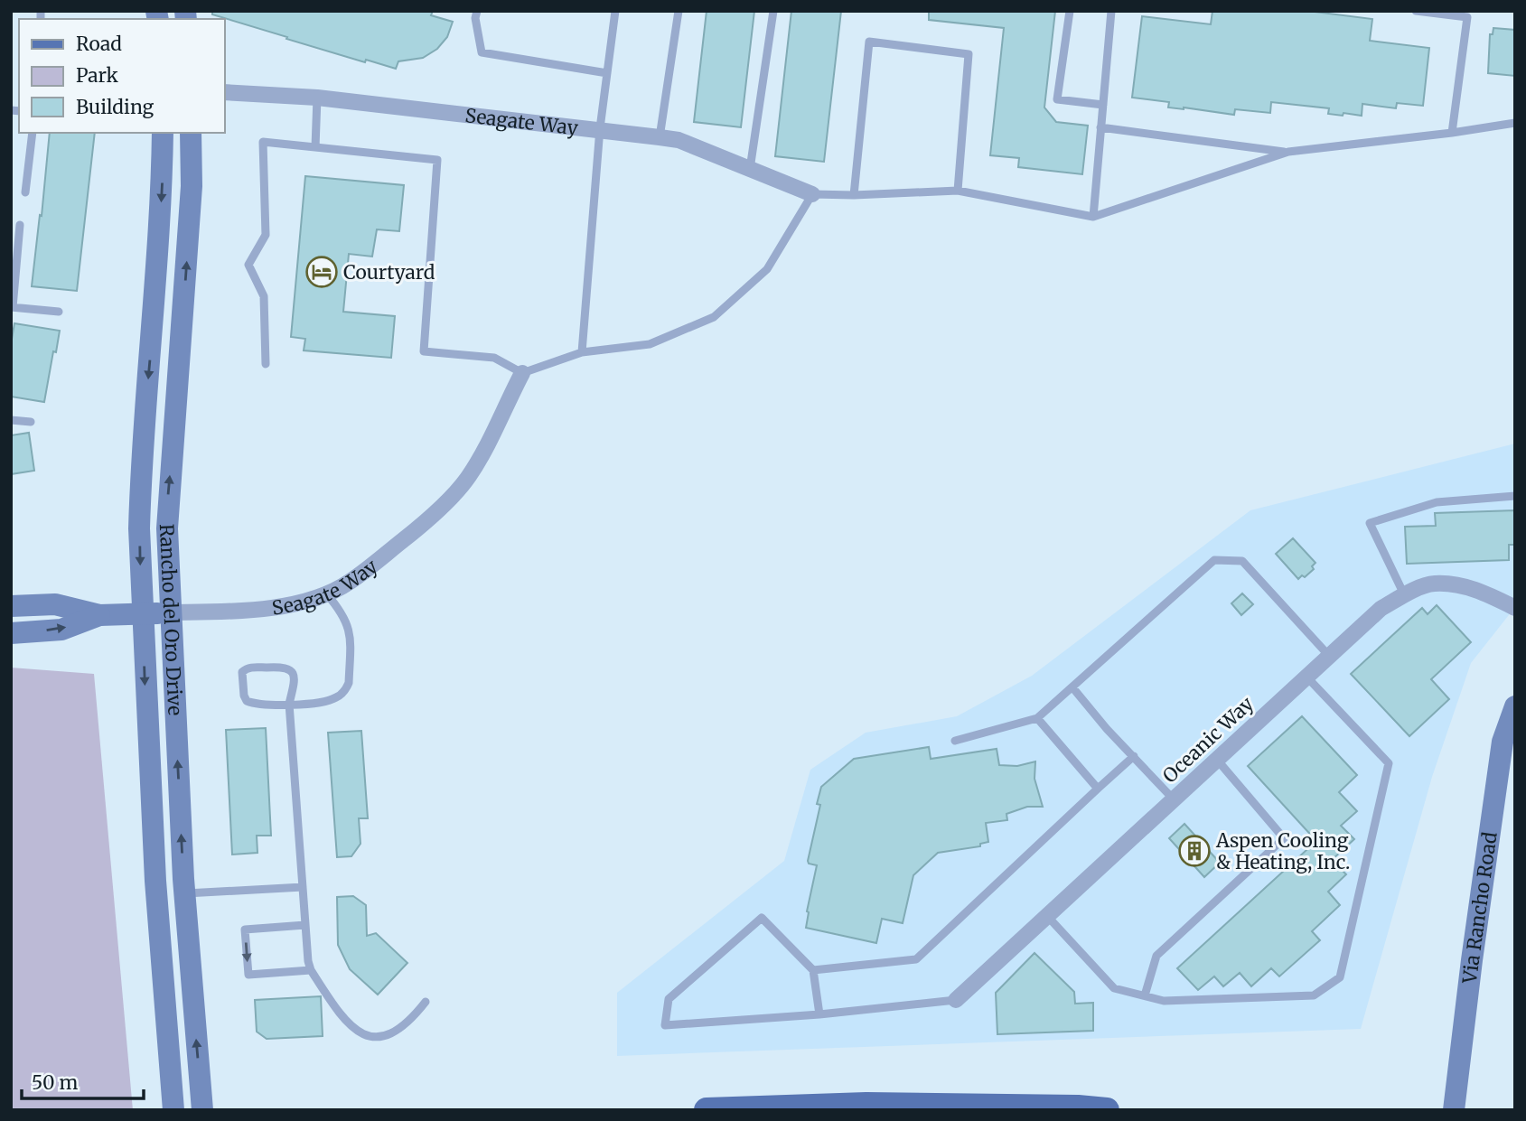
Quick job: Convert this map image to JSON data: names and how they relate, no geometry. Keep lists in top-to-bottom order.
{
  "streets": {
    "main road": ["Seagate Way", "Rancho del Oro Drive", "Via Rancho Road"],
    "street": ["Oceanic Way"]
  },
  "crossings": [
    ["Seagate Way", "Rancho del Oro Drive"]
  ],
  "places": {
    "hotel": ["Courtyard"],
    "building": ["Aspen Cooling & Heating, Inc."]
  },
  "legend": ["Road", "Park", "Building"],
  "scale_bar": "50 m"
}
